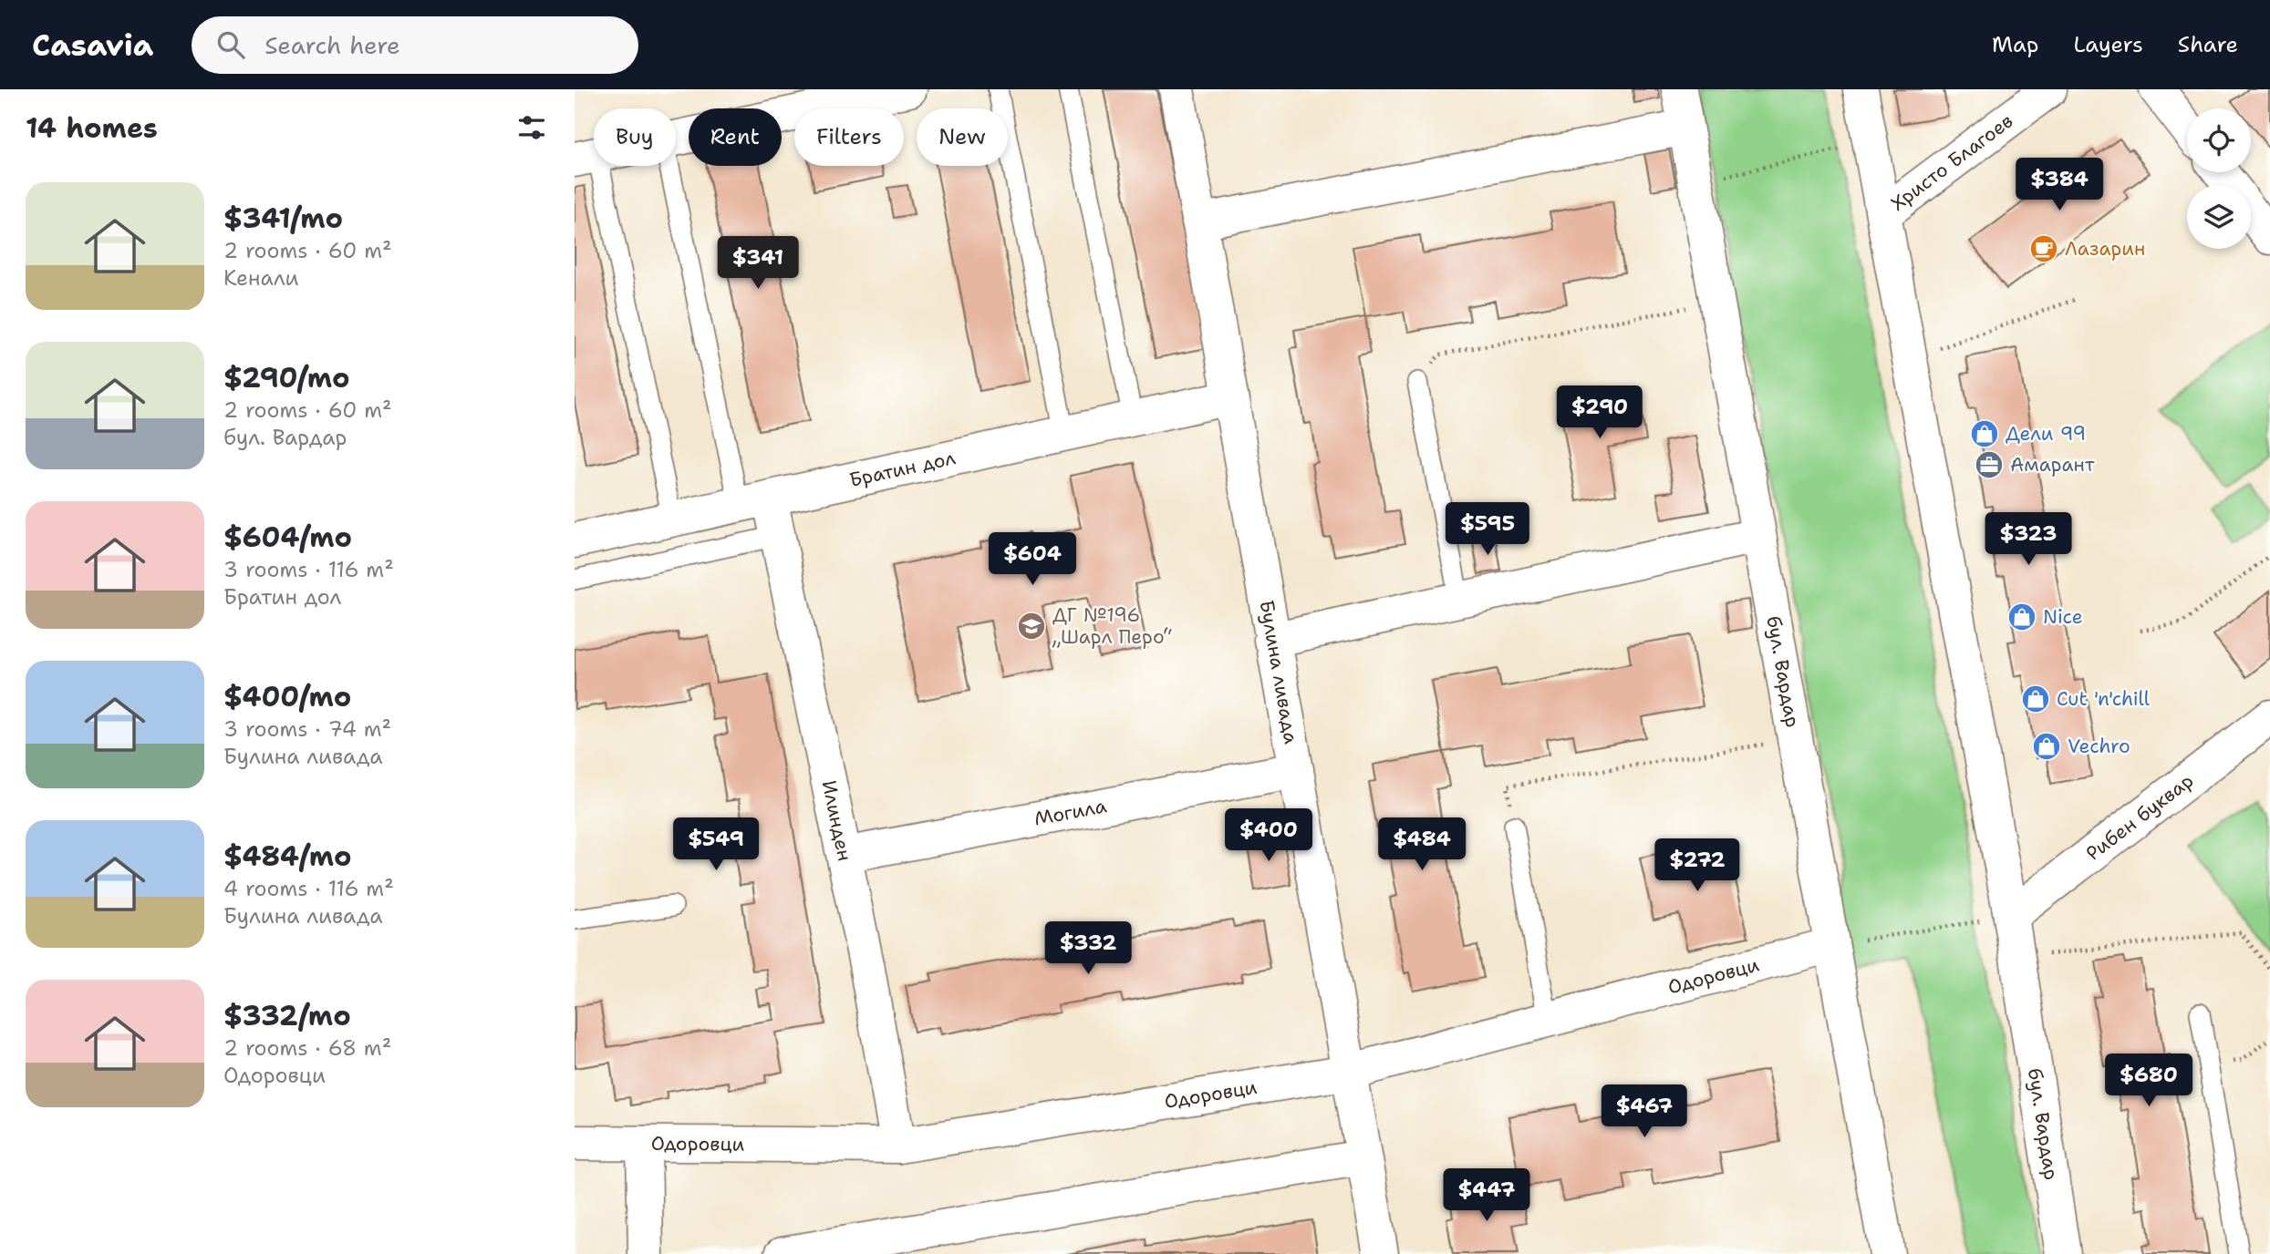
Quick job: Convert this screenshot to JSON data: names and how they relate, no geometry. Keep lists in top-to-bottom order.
{
  "streets": {
    "street": [
      "Христо Благоев",
      "Братин дол",
      "Булина ливада",
      "бул. Вардар",
      "Могила",
      "Рибен буквар",
      "Илинден",
      "Одоровци"
    ]
  },
  "crossings": [
    ["Христо Благоев", "бул. Вардар"],
    ["Братин дол", "Булина ливада"],
    ["Братин дол", "Илинден"],
    ["Булина ливада", "Могила"],
    ["Булина ливада", "Одоровци"],
    ["бул. Вардар", "Рибен буквар"],
    ["бул. Вардар", "Одоровци"],
    ["Могила", "Илинден"],
    ["Илинден", "Одоровци"]
  ],
  "places": {
    "cafe": ["Лазарин"],
    "shop": [
      "Дели 99",
      "Nice",
      "Cut 'n'chill",
      "Vechro"
    ],
    "office": ["Амарант"],
    "school or university": ["ДГ №196 „Шарл Перо“"]
  },
  "page": {
    "header": "Casavia",
    "search": "Search here",
    "nav": ["Map", "Layers", "Share"],
    "heading": "14 homes",
    "chip": [
      "Buy",
      "Rent",
      "Filters",
      "New"
    ],
    "price": [
      "$384",
      "$341",
      "$290",
      "$595",
      "$323",
      "$604",
      "$400",
      "$549",
      "$484",
      "$272",
      "$332",
      "$680",
      "$467",
      "$447"
    ],
    "list": [
      {
        "name": "$341/mo",
        "note": "2 rooms · 60 m² · Кенали"
      },
      {
        "name": "$290/mo",
        "note": "2 rooms · 60 m² · бул. Вардар"
      },
      {
        "name": "$604/mo",
        "note": "3 rooms · 116 m² · Братин дол"
      },
      {
        "name": "$400/mo",
        "note": "3 rooms · 74 m² · Булина ливада"
      },
      {
        "name": "$484/mo",
        "note": "4 rooms · 116 m² · Булина ливада"
      },
      {
        "name": "$332/mo",
        "note": "2 rooms · 68 m² · Одоровци"
      }
    ]
  }
}
